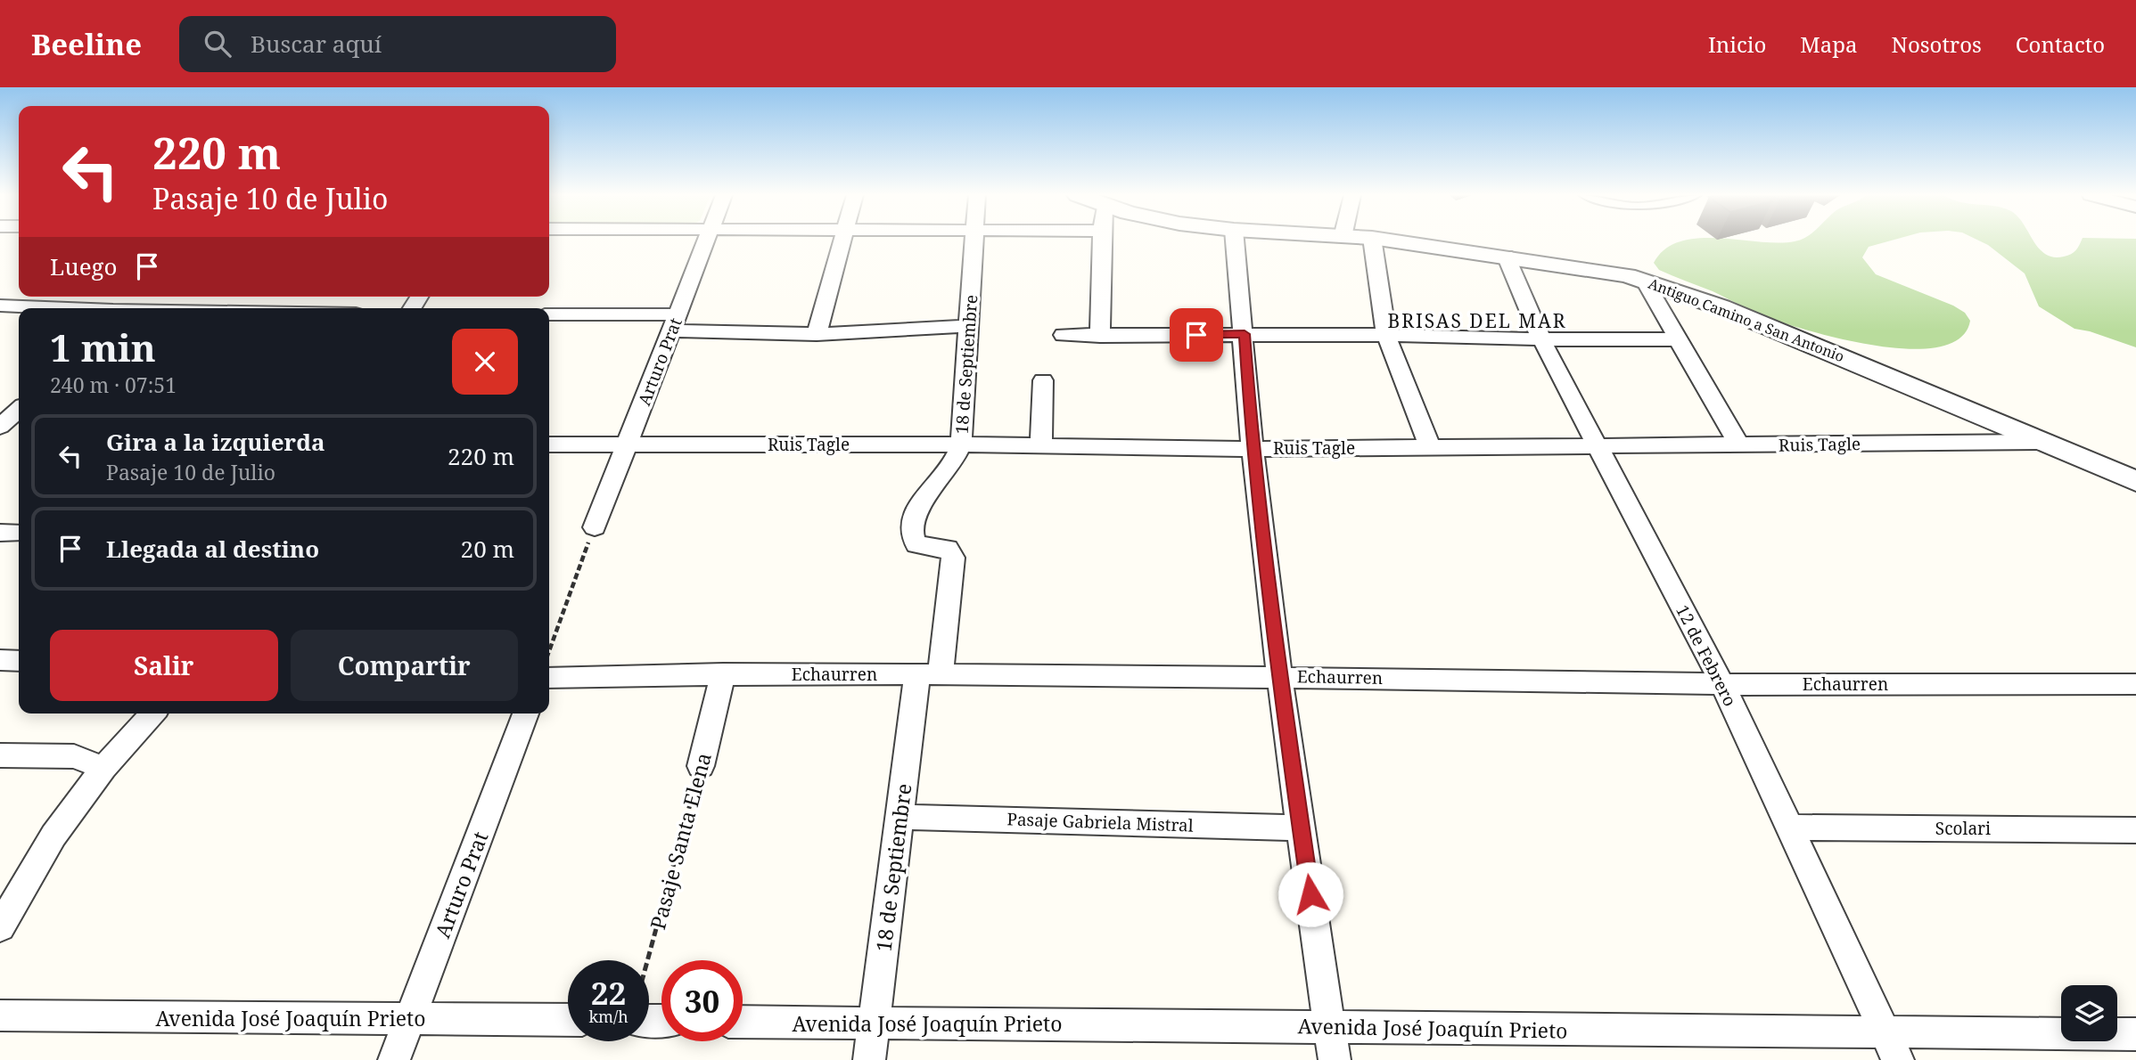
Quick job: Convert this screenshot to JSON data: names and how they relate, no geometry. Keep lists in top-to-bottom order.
{
  "streets": {
    "street": [
      "Antiguo Camino a San Antonio",
      "Arturo Prat",
      "18 de Septiembre",
      "Ruis Tagle",
      "12 de Febrero",
      "Echaurren",
      "Pasaje Gabriela Mistral",
      "Scolari",
      "Pasaje Santa Elena",
      "Avenida José Joaquín Prieto"
    ]
  },
  "crossings": [
    ["Antiguo Camino a San Antonio", "Ruis Tagle"],
    ["Antiguo Camino a San Antonio", "12 de Febrero"],
    ["Arturo Prat", "Ruis Tagle"],
    ["Arturo Prat", "Avenida José Joaquín Prieto"],
    ["18 de Septiembre", "Ruis Tagle"],
    ["18 de Septiembre", "Echaurren"],
    ["18 de Septiembre", "Pasaje Gabriela Mistral"],
    ["18 de Septiembre", "Avenida José Joaquín Prieto"],
    ["Ruis Tagle", "12 de Febrero"],
    ["12 de Febrero", "Echaurren"],
    ["12 de Febrero", "Scolari"],
    ["12 de Febrero", "Avenida José Joaquín Prieto"],
    ["Echaurren", "Pasaje Santa Elena"]
  ],
  "districts": ["BRISAS DEL MAR"],
  "page": {
    "header": "Beeline",
    "search": "Buscar aquí",
    "nav": [
      "Inicio",
      "Mapa",
      "Nosotros",
      "Contacto"
    ],
    "turn": ["220 m", "Pasaje 10 de Julio"],
    "then": "Luego",
    "heading": ["1 min", "240 m · 07:51"],
    "list": [
      {
        "name": "Gira a la izquierda",
        "note": "Pasaje 10 de Julio",
        "value": "220 m"
      },
      {
        "name": "Llegada al destino",
        "value": "20 m"
      }
    ],
    "buttons": ["Salir", "Compartir"],
    "speed": "22 km/h",
    "limit": "30"
  }
}
